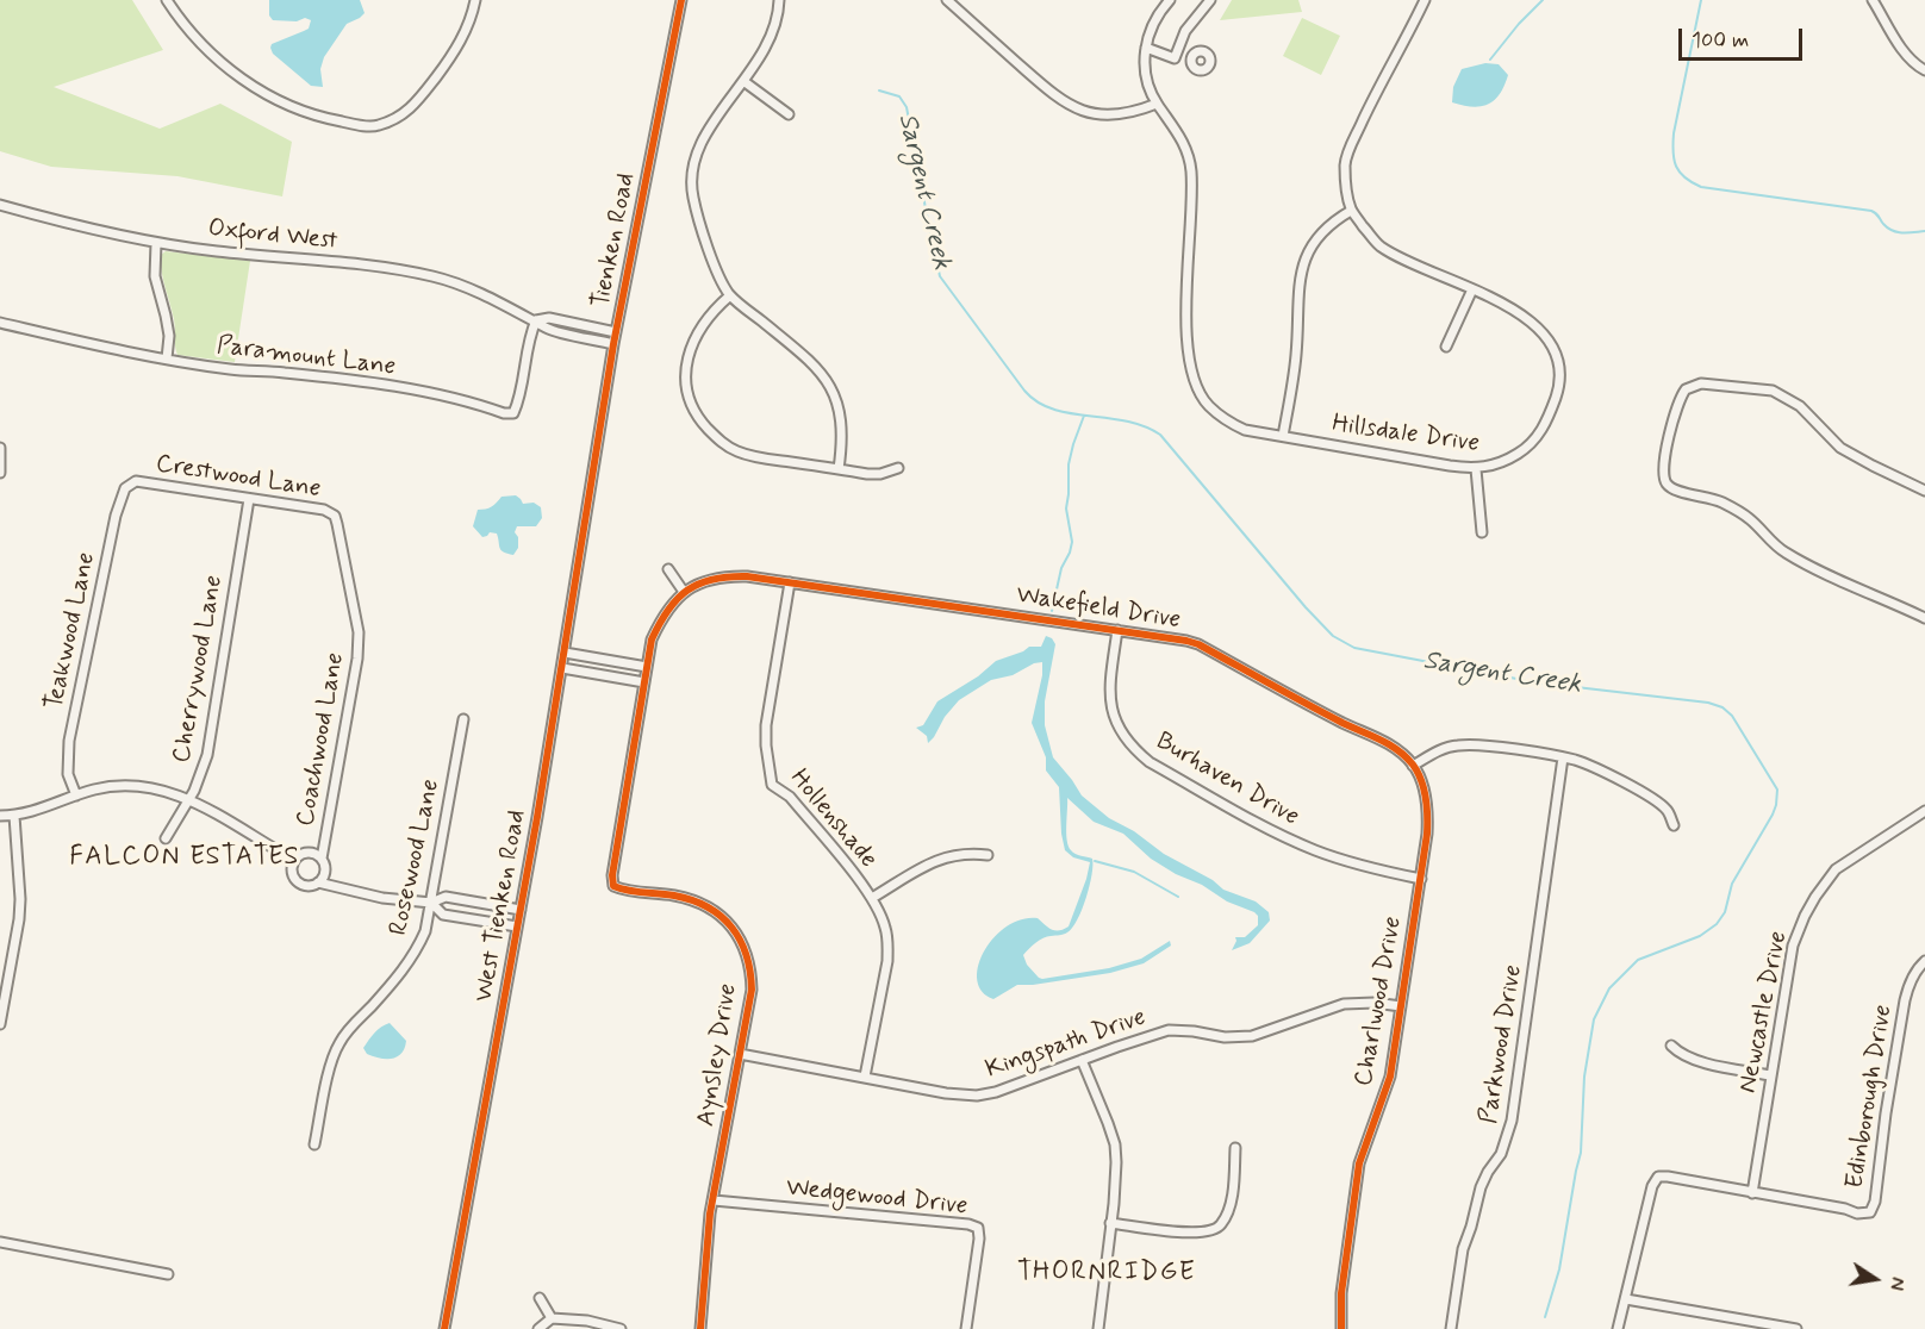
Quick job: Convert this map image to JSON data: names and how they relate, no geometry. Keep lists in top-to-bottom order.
{
  "streets": {
    "street": [
      "Oxford West",
      "Tienken Road",
      "Paramount Lane",
      "Hillsdale Drive",
      "Crestwood Lane",
      "Wakefield Drive",
      "Teakwood Lane",
      "Cherrywood Lane",
      "Coachwood Lane",
      "Burhaven Drive",
      "Hollenshade",
      "Rosewood Lane",
      "West Tienken Road",
      "Charlwood Drive",
      "Newcastle Drive",
      "Kingspath Drive",
      "Parkwood Drive",
      "Aynsley Drive",
      "Edinborough Drive",
      "Wedgewood Drive"
    ]
  },
  "crossings": [
    ["Oxford West", "Tienken Road"],
    ["Oxford West", "Paramount Lane"],
    ["Tienken Road", "West Tienken Road"],
    ["Crestwood Lane", "Teakwood Lane"],
    ["Crestwood Lane", "Cherrywood Lane"],
    ["Crestwood Lane", "Coachwood Lane"],
    ["Wakefield Drive", "Burhaven Drive"],
    ["Wakefield Drive", "Hollenshade"],
    ["Wakefield Drive", "Charlwood Drive"],
    ["Wakefield Drive", "Aynsley Drive"],
    ["Burhaven Drive", "Charlwood Drive"],
    ["Hollenshade", "Kingspath Drive"],
    ["Charlwood Drive", "Kingspath Drive"],
    ["Newcastle Drive", "Edinborough Drive"],
    ["Kingspath Drive", "Aynsley Drive"],
    ["Aynsley Drive", "Wedgewood Drive"]
  ],
  "districts": ["FALCON ESTATES", "THORNRIDGE"],
  "water": ["Sargent Creek"],
  "scale_bar": "100 m",
  "north": "right"
}
